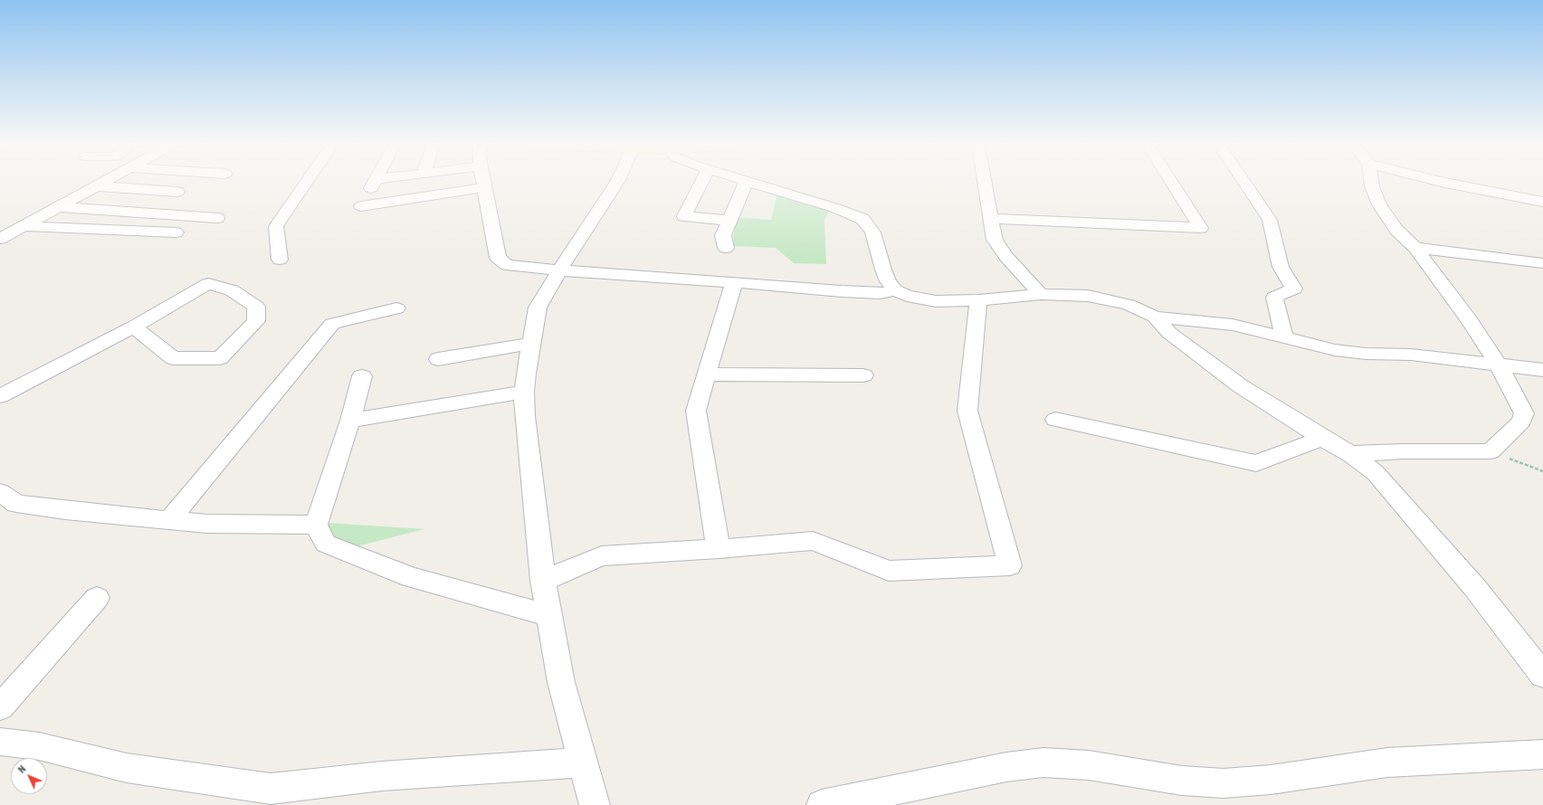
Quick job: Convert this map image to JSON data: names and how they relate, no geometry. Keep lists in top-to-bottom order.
{
  "north": "top left"
}
